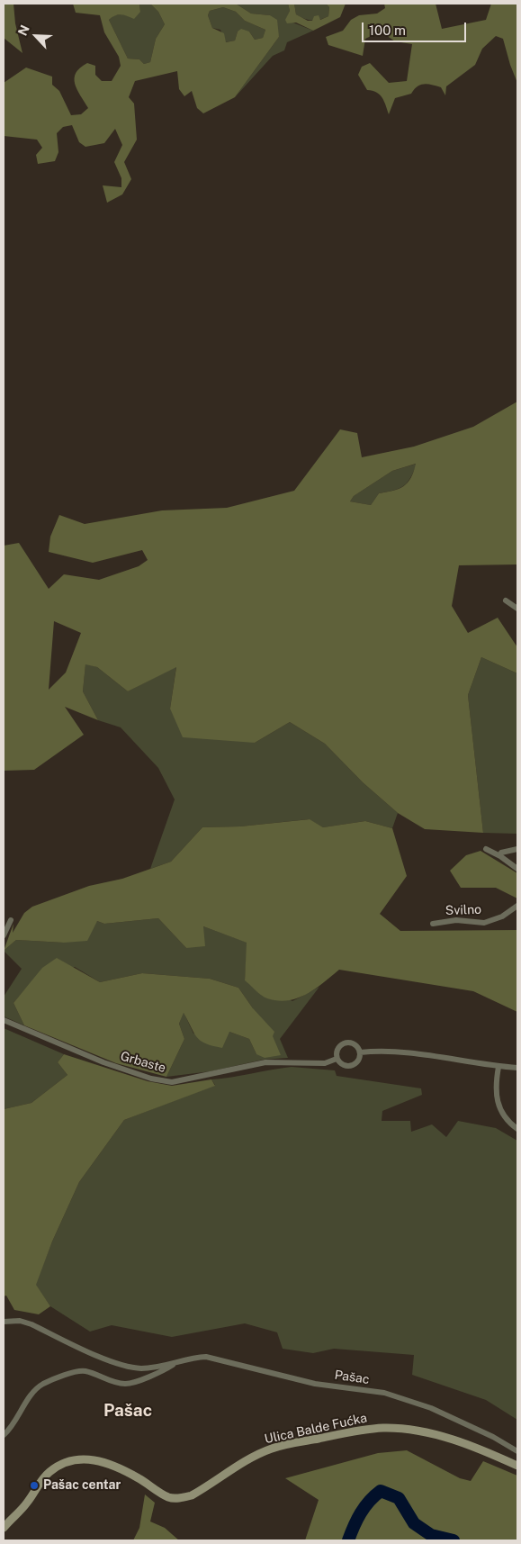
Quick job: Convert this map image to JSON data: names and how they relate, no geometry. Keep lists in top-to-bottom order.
{
  "streets": {
    "main road": ["Ulica Balde Fućka"],
    "street": ["Svilno", "Grbaste", "Pašac"]
  },
  "districts": ["Pašac"],
  "places": ["Pašac centar"],
  "scale_bar": "100 m",
  "north": "top left"
}
